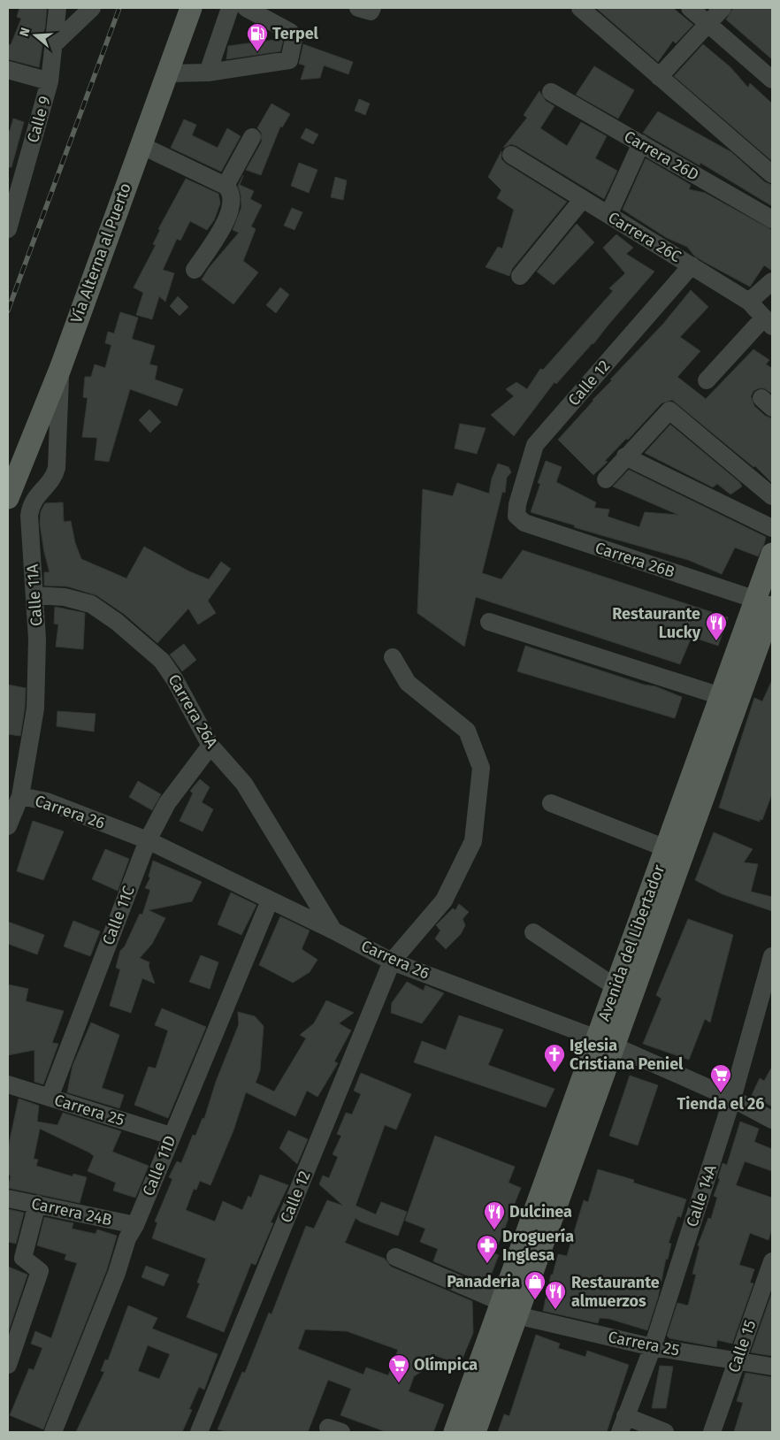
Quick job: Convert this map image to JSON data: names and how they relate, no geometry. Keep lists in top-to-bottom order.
{
  "streets": {
    "main road": ["Vía Alterna al Puerto", "Avenida del Libertador"],
    "street": [
      "Calle 9",
      "Carrera 26D",
      "Carrera 26C",
      "Calle 12",
      "Carrera 26B",
      "Calle 11A",
      "Carrera 26A",
      "Carrera 26",
      "Calle 11C",
      "Carrera 25",
      "Calle 11D",
      "Calle 14A",
      "Carrera 24B",
      "Calle 15"
    ]
  },
  "crossings": [
    ["Carrera 26C", "Calle 12"],
    ["Vía Alterna al Puerto", "Calle 11A"],
    ["Calle 12", "Carrera 26B"],
    ["Calle 12", "Carrera 26"],
    ["Carrera 26B", "Avenida del Libertador"],
    ["Calle 11A", "Carrera 26A"],
    ["Calle 11A", "Carrera 26"],
    ["Carrera 26A", "Carrera 26"],
    ["Carrera 26A", "Calle 11C"],
    ["Carrera 26", "Calle 11C"],
    ["Carrera 26", "Avenida del Libertador"],
    ["Carrera 26", "Calle 11D"],
    ["Carrera 26", "Calle 14A"],
    ["Calle 11C", "Carrera 25"],
    ["Avenida del Libertador", "Carrera 25"],
    ["Carrera 25", "Calle 11D"],
    ["Carrera 25", "Calle 14A"],
    ["Carrera 25", "Calle 15"],
    ["Calle 11D", "Carrera 24B"]
  ],
  "places": {
    "fuel station": ["Terpel"],
    "restaurant": ["Restaurante Lucky", "Dulcinea", "Restaurante almuerzos"],
    "church": ["Iglesia Cristiana Peniel"],
    "supermarket": ["Tienda el 26", "Olímpica"],
    "pharmacy": ["Droguería Inglesa"],
    "shop": ["Panaderia"]
  },
  "north": "left"
}
